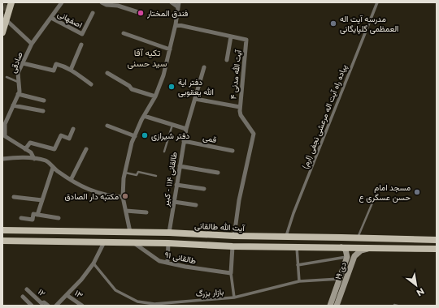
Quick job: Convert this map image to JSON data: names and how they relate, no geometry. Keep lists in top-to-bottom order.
{
  "streets": {
    "main road": ["آیت الله طالقانی", "۱۹ دی"],
    "street": [
      "اصفهانی",
      "صادقی",
      "۴ آیت الله مدنی",
      "پیاده راه آیت اله مرعشی نجفی (ارم)",
      "قمی",
      "طالقانی ۱۱۴ - کبیر",
      "طالقانی ۹۱",
      "۱۲",
      "بازار بزرگ",
      "۱۳"
    ]
  },
  "crossings": [
    ["اصفهانی", "صادقی"],
    ["پیاده راه آیت اله مرعشی نجفی (ارم)", "آیت الله طالقانی"],
    ["قمی", "طالقانی ۱۱۴ - کبیر"],
    ["طالقانی ۱۱۴ - کبیر", "آیت الله طالقانی"],
    ["۱۹ دی", "بازار بزرگ"]
  ],
  "districts": ["تکیه آقا سید حسنی"],
  "places": [
    "فندق المختار",
    "مدرسه آیت اله العمظمی گلپایگانی",
    "دفتر ایة الله یعقوبی",
    "دفتر شیرازی",
    "مسجد امام حسن عسگری ع",
    "مکتبه دار الصادق"
  ],
  "north": "bottom right"
}
